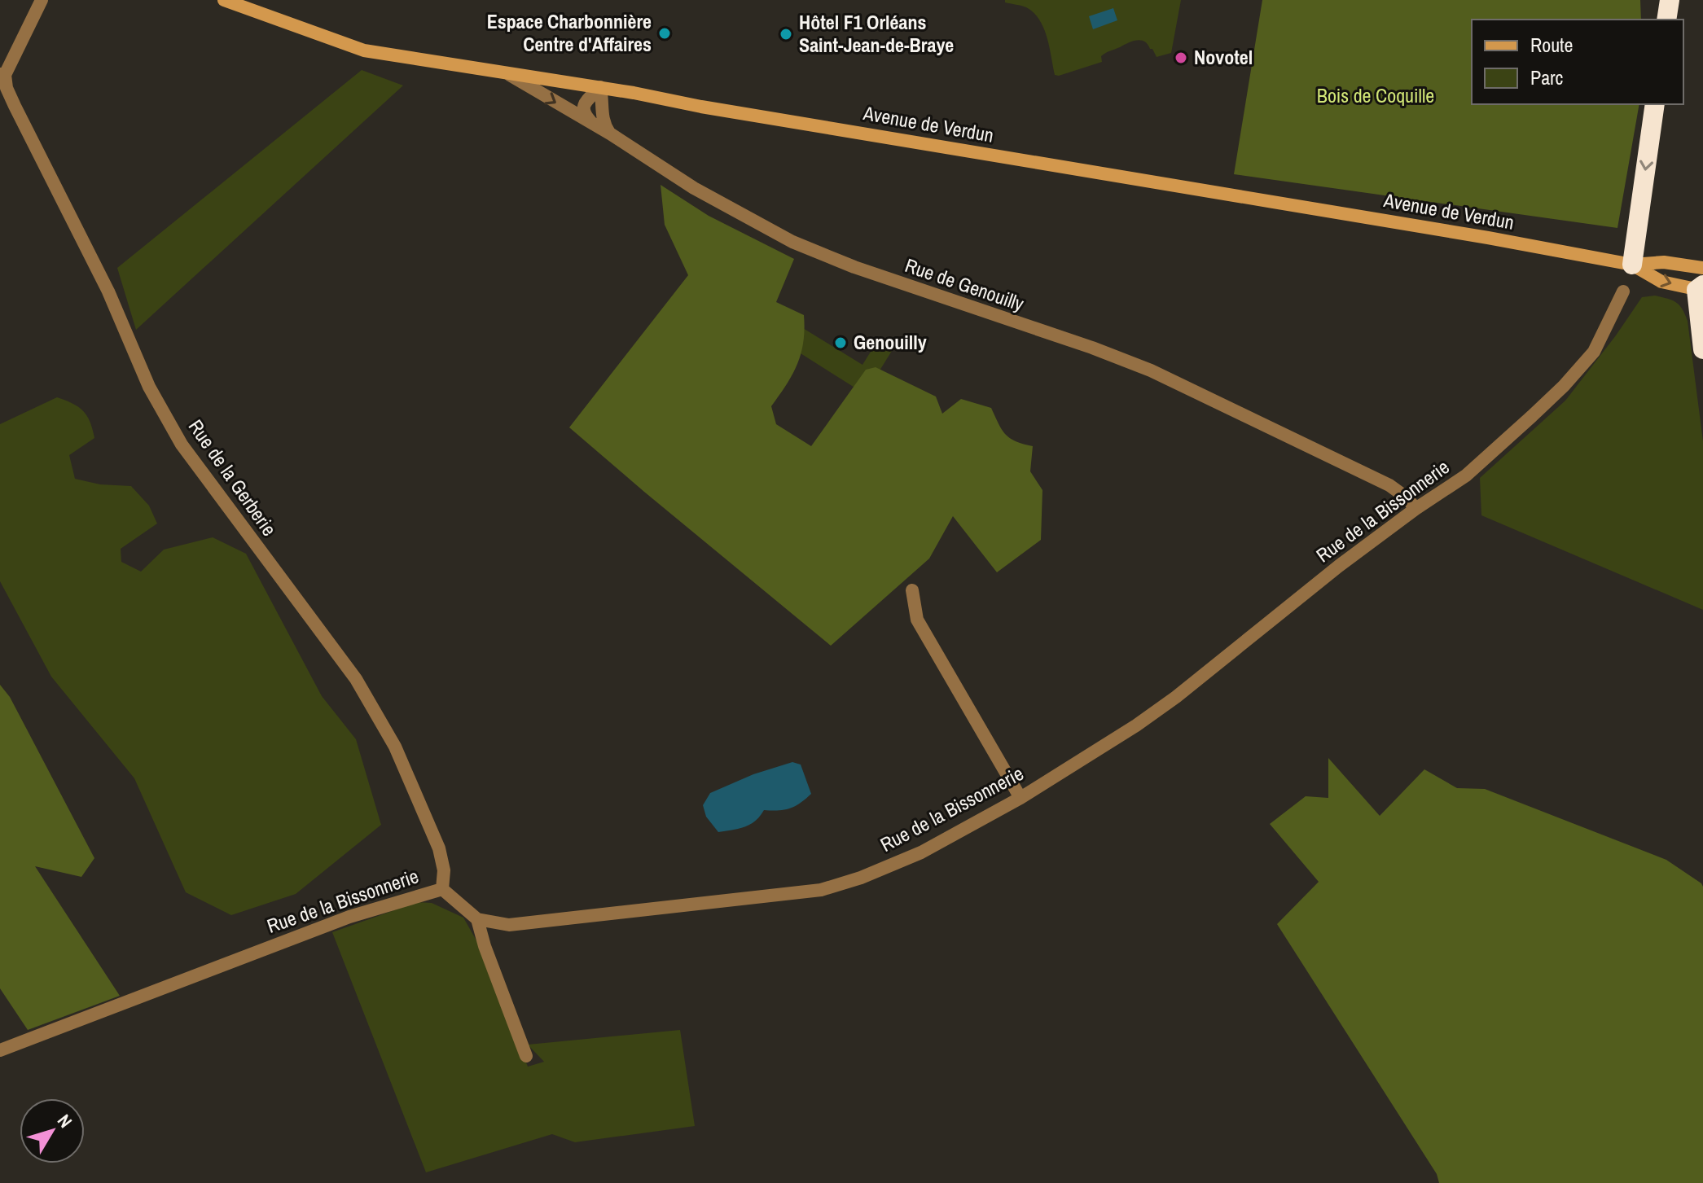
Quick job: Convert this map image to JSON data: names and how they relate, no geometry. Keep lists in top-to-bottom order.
{
  "streets": {
    "main road": ["Avenue de Verdun"],
    "street": ["Rue de Genouilly", "Rue de la Gerberie", "Rue de la Bissonnerie"]
  },
  "crossings": [
    ["Avenue de Verdun", "Rue de Genouilly"],
    ["Rue de Genouilly", "Rue de la Bissonnerie"],
    ["Rue de la Gerberie", "Rue de la Bissonnerie"]
  ],
  "parks": ["Bois de Coquille"],
  "places": [
    "Espace Charbonnière Centre d'Affaires",
    "Hôtel F1 Orléans Saint-Jean-de-Braye",
    "Novotel",
    "Genouilly"
  ],
  "legend": ["Route", "Parc"],
  "north": "top right"
}
